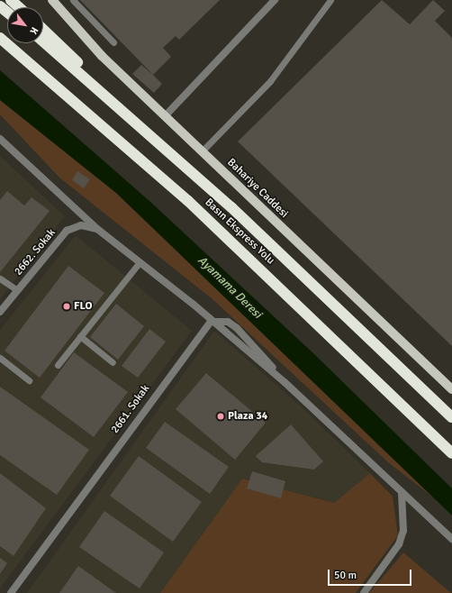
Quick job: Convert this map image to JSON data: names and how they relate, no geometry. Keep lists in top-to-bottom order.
{
  "streets": {
    "highway": ["Basın Ekspress Yolu"],
    "main road": ["Bahariye Caddesi"],
    "street": ["2662. Sokak", "2661. Sokak"]
  },
  "water": ["Ayamama Deresi"],
  "places": ["FLO", "Plaza 34"],
  "scale_bar": "50 m",
  "north": "bottom right"
}
